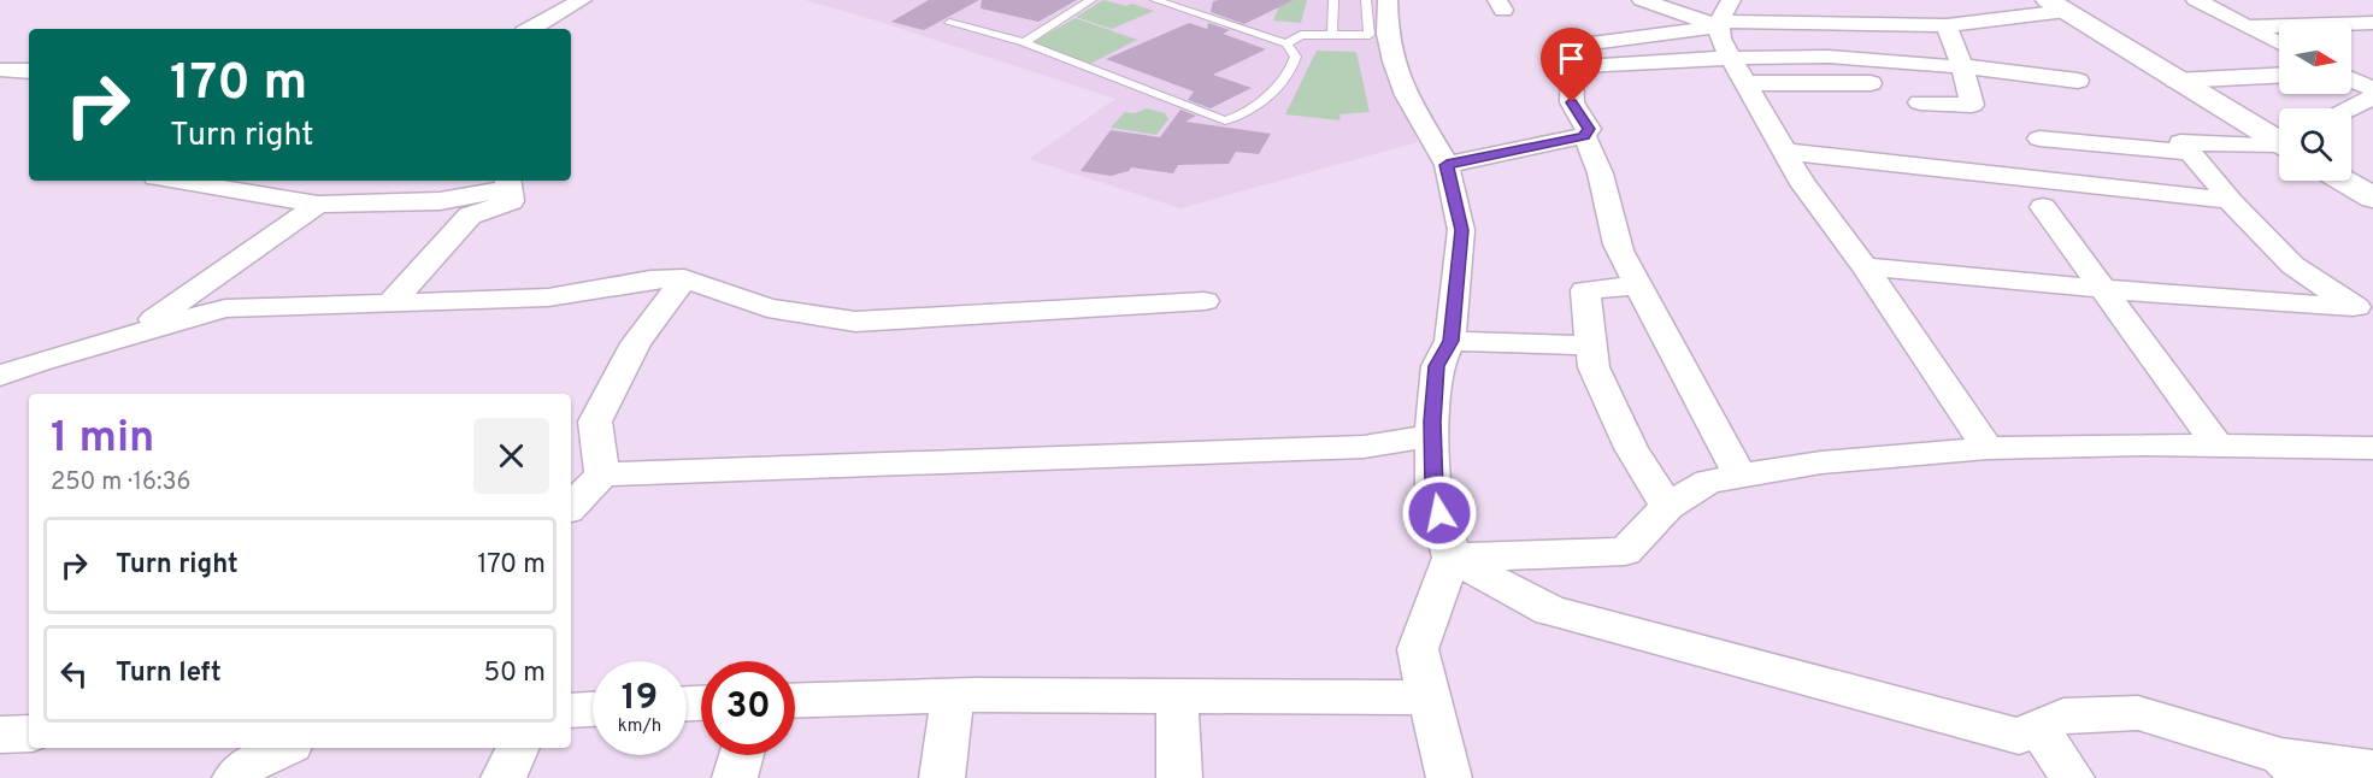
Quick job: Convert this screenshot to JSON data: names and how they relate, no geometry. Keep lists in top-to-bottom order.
{
  "north": "right",
  "page": {
    "turn": ["170 m", "Turn right"],
    "heading": ["1 min", "250 m · 16:36"],
    "list": [
      {
        "name": "Turn right",
        "value": "170 m"
      },
      {
        "name": "Turn left",
        "value": "50 m"
      }
    ],
    "speed": "19 km/h",
    "limit": "30"
  }
}
